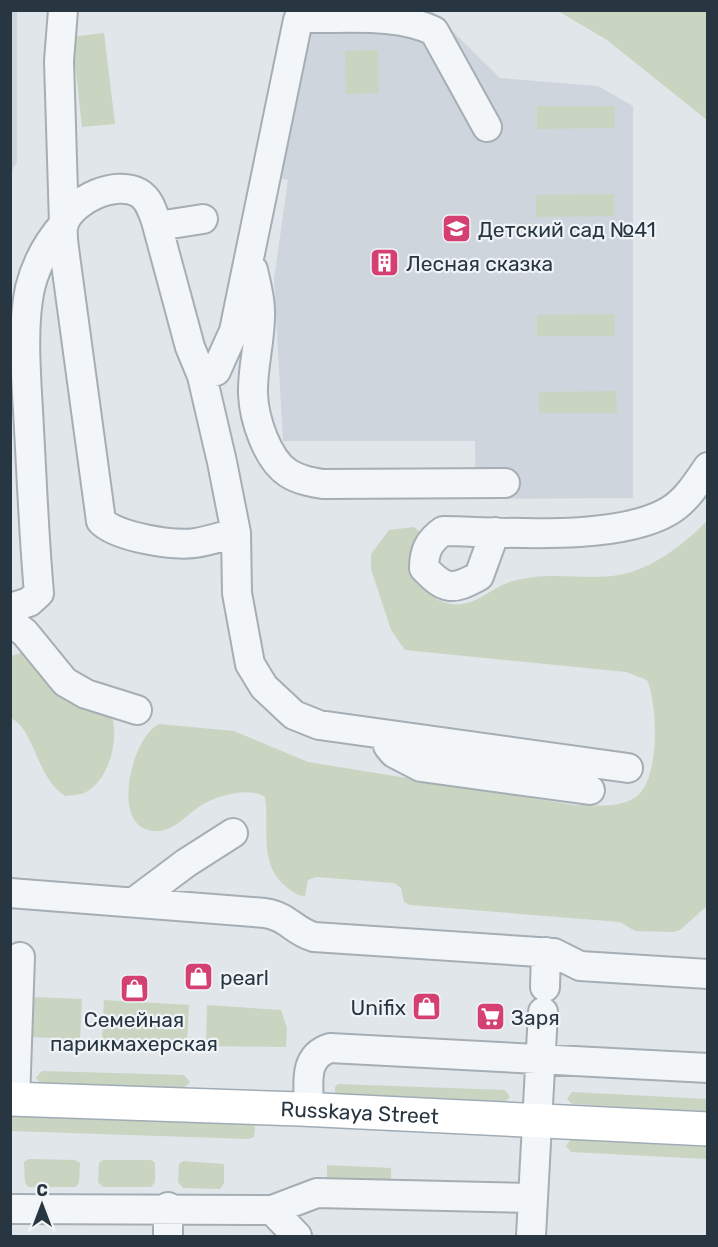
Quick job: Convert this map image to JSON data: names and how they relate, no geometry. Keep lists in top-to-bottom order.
{
  "streets": {
    "main road": ["Russkaya Street"]
  },
  "places": {
    "school or university": ["Детский сад №41"],
    "building": ["Лесная сказка"],
    "shop": ["pearl", "Семейная парикмахерская", "Unifix"],
    "supermarket": ["Заря"]
  },
  "north": "top"
}
